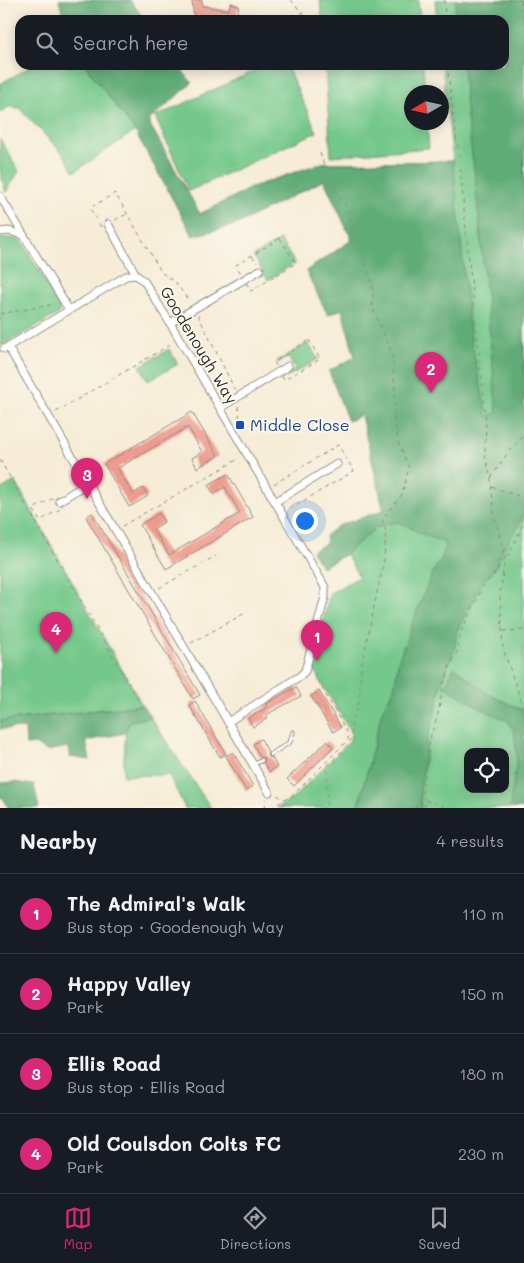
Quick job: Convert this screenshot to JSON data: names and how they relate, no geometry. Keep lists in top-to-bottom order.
{
  "streets": {
    "street": ["Goodenough Way"]
  },
  "places": {
    "transit": ["Middle Close"]
  },
  "north": "left",
  "page": {
    "search": "Search here",
    "pins": [
      "2",
      "3",
      "4",
      "1"
    ],
    "heading": ["Nearby", "4 results"],
    "list": [
      {
        "mark": "1",
        "name": "The Admiral's Walk",
        "note": "Bus stop · Goodenough Way",
        "value": "110 m"
      },
      {
        "mark": "2",
        "name": "Happy Valley",
        "note": "Park",
        "value": "150 m"
      },
      {
        "mark": "3",
        "name": "Ellis Road",
        "note": "Bus stop · Ellis Road",
        "value": "180 m"
      },
      {
        "mark": "4",
        "name": "Old Coulsdon Colts FC",
        "note": "Park",
        "value": "230 m"
      }
    ],
    "nav": ["Map", "Directions", "Saved"]
  }
}
